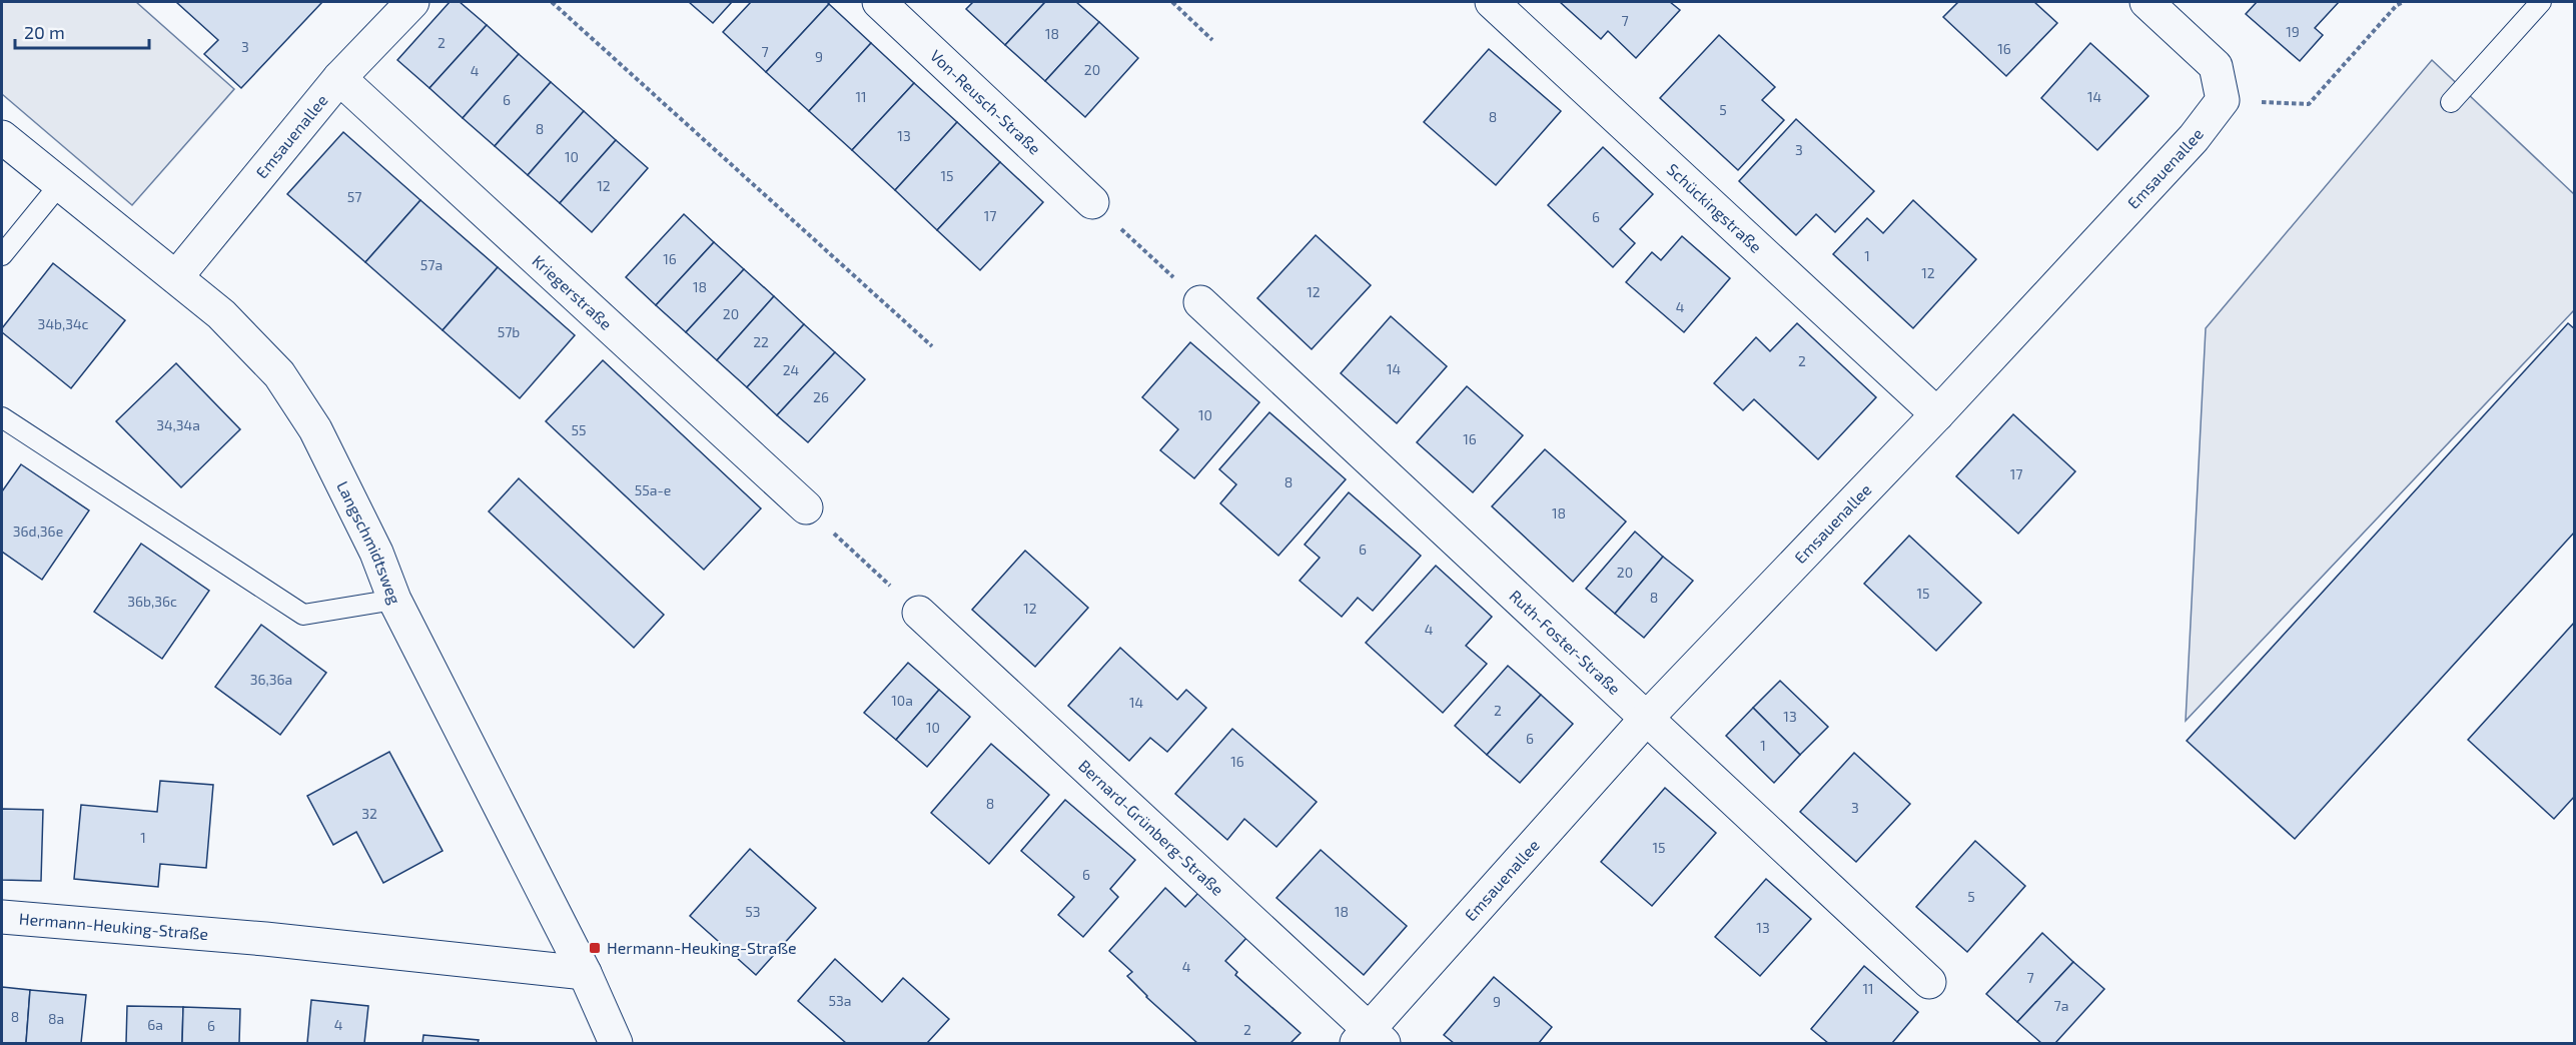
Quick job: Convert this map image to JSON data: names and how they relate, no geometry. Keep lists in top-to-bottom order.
{
  "streets": {
    "street": [
      "Von-Reusch-Straße",
      "Emsauenallee",
      "Schückingstraße",
      "Kriegerstraße",
      "Langschmidtsweg",
      "Ruth-Foster-Straße",
      "Bernard-Grünberg-Straße",
      "Hermann-Heuking-Straße"
    ]
  },
  "crossings": [
    ["Emsauenallee", "Schückingstraße"],
    ["Emsauenallee", "Kriegerstraße"],
    ["Emsauenallee", "Langschmidtsweg"],
    ["Emsauenallee", "Ruth-Foster-Straße"],
    ["Emsauenallee", "Bernard-Grünberg-Straße"],
    ["Langschmidtsweg", "Hermann-Heuking-Straße"]
  ],
  "places": {
    "transit": ["Hermann-Heuking-Straße"]
  },
  "house_numbers": [
    "7",
    "19",
    "18",
    "2",
    "3",
    "16",
    "7",
    "9",
    "20",
    "4",
    "11",
    "14",
    "6",
    "5",
    "8",
    "8",
    "13",
    "3",
    "10",
    "15",
    "12",
    "57",
    "17",
    "6",
    "1",
    "16",
    "57a",
    "12",
    "18",
    "12",
    "4",
    "20",
    "34b,34c",
    "57b",
    "22",
    "2",
    "14",
    "24",
    "26",
    "10",
    "34,34a",
    "55",
    "16",
    "17",
    "8",
    "55a-e",
    "18",
    "36d,36e",
    "6",
    "20",
    "15",
    "8",
    "36b,36c",
    "12",
    "4",
    "36,36a",
    "10a",
    "14",
    "2",
    "13",
    "10",
    "6",
    "1",
    "16",
    "8",
    "3",
    "32",
    "1",
    "15",
    "6",
    "5",
    "53",
    "18",
    "13",
    "4",
    "7",
    "11",
    "53a",
    "9",
    "7a",
    "8",
    "8a",
    "6a",
    "4",
    "6",
    "2"
  ],
  "scale_bar": "20 m"
}
